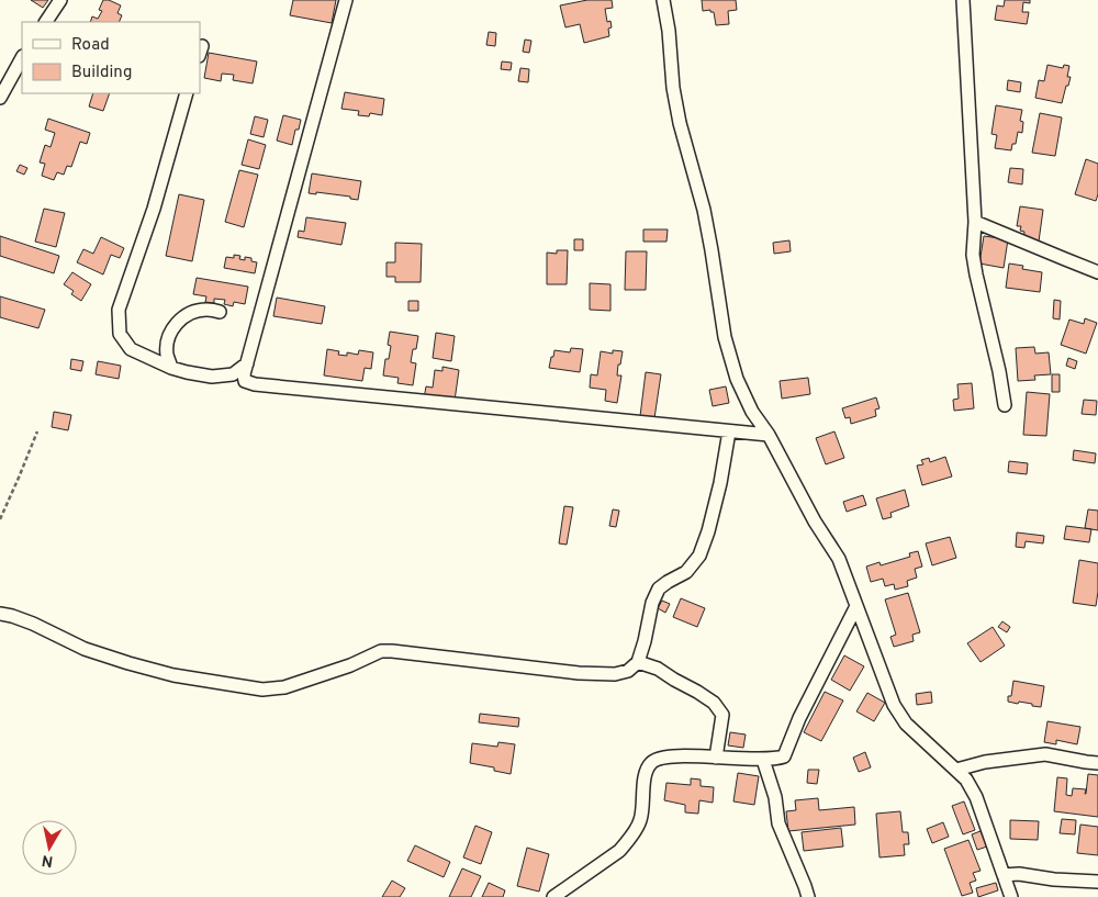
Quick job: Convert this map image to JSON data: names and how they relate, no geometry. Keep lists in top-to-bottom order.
{
  "legend": ["Road", "Building"],
  "north": "bottom"
}
